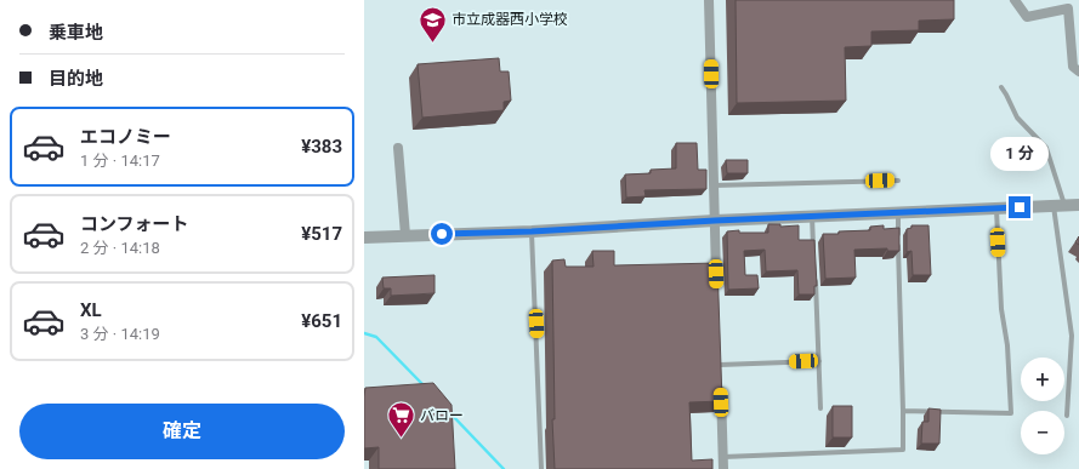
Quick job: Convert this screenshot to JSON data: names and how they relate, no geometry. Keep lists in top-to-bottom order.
{
  "places": {
    "school or university": ["市立成器西小学校"],
    "supermarket": ["バロー"]
  },
  "page": {
    "banner": ["乗車地", "目的地"],
    "list": [
      {
        "name": "エコノミー",
        "note": "1 分 · 14:17",
        "value": "¥383"
      },
      {
        "name": "コンフォート",
        "note": "2 分 · 14:18",
        "value": "¥517"
      },
      {
        "name": "XL",
        "note": "3 分 · 14:19",
        "value": "¥651"
      }
    ],
    "bubble": "1 分",
    "map_buttons": ["+", "−"],
    "buttons": "確定"
  }
}
